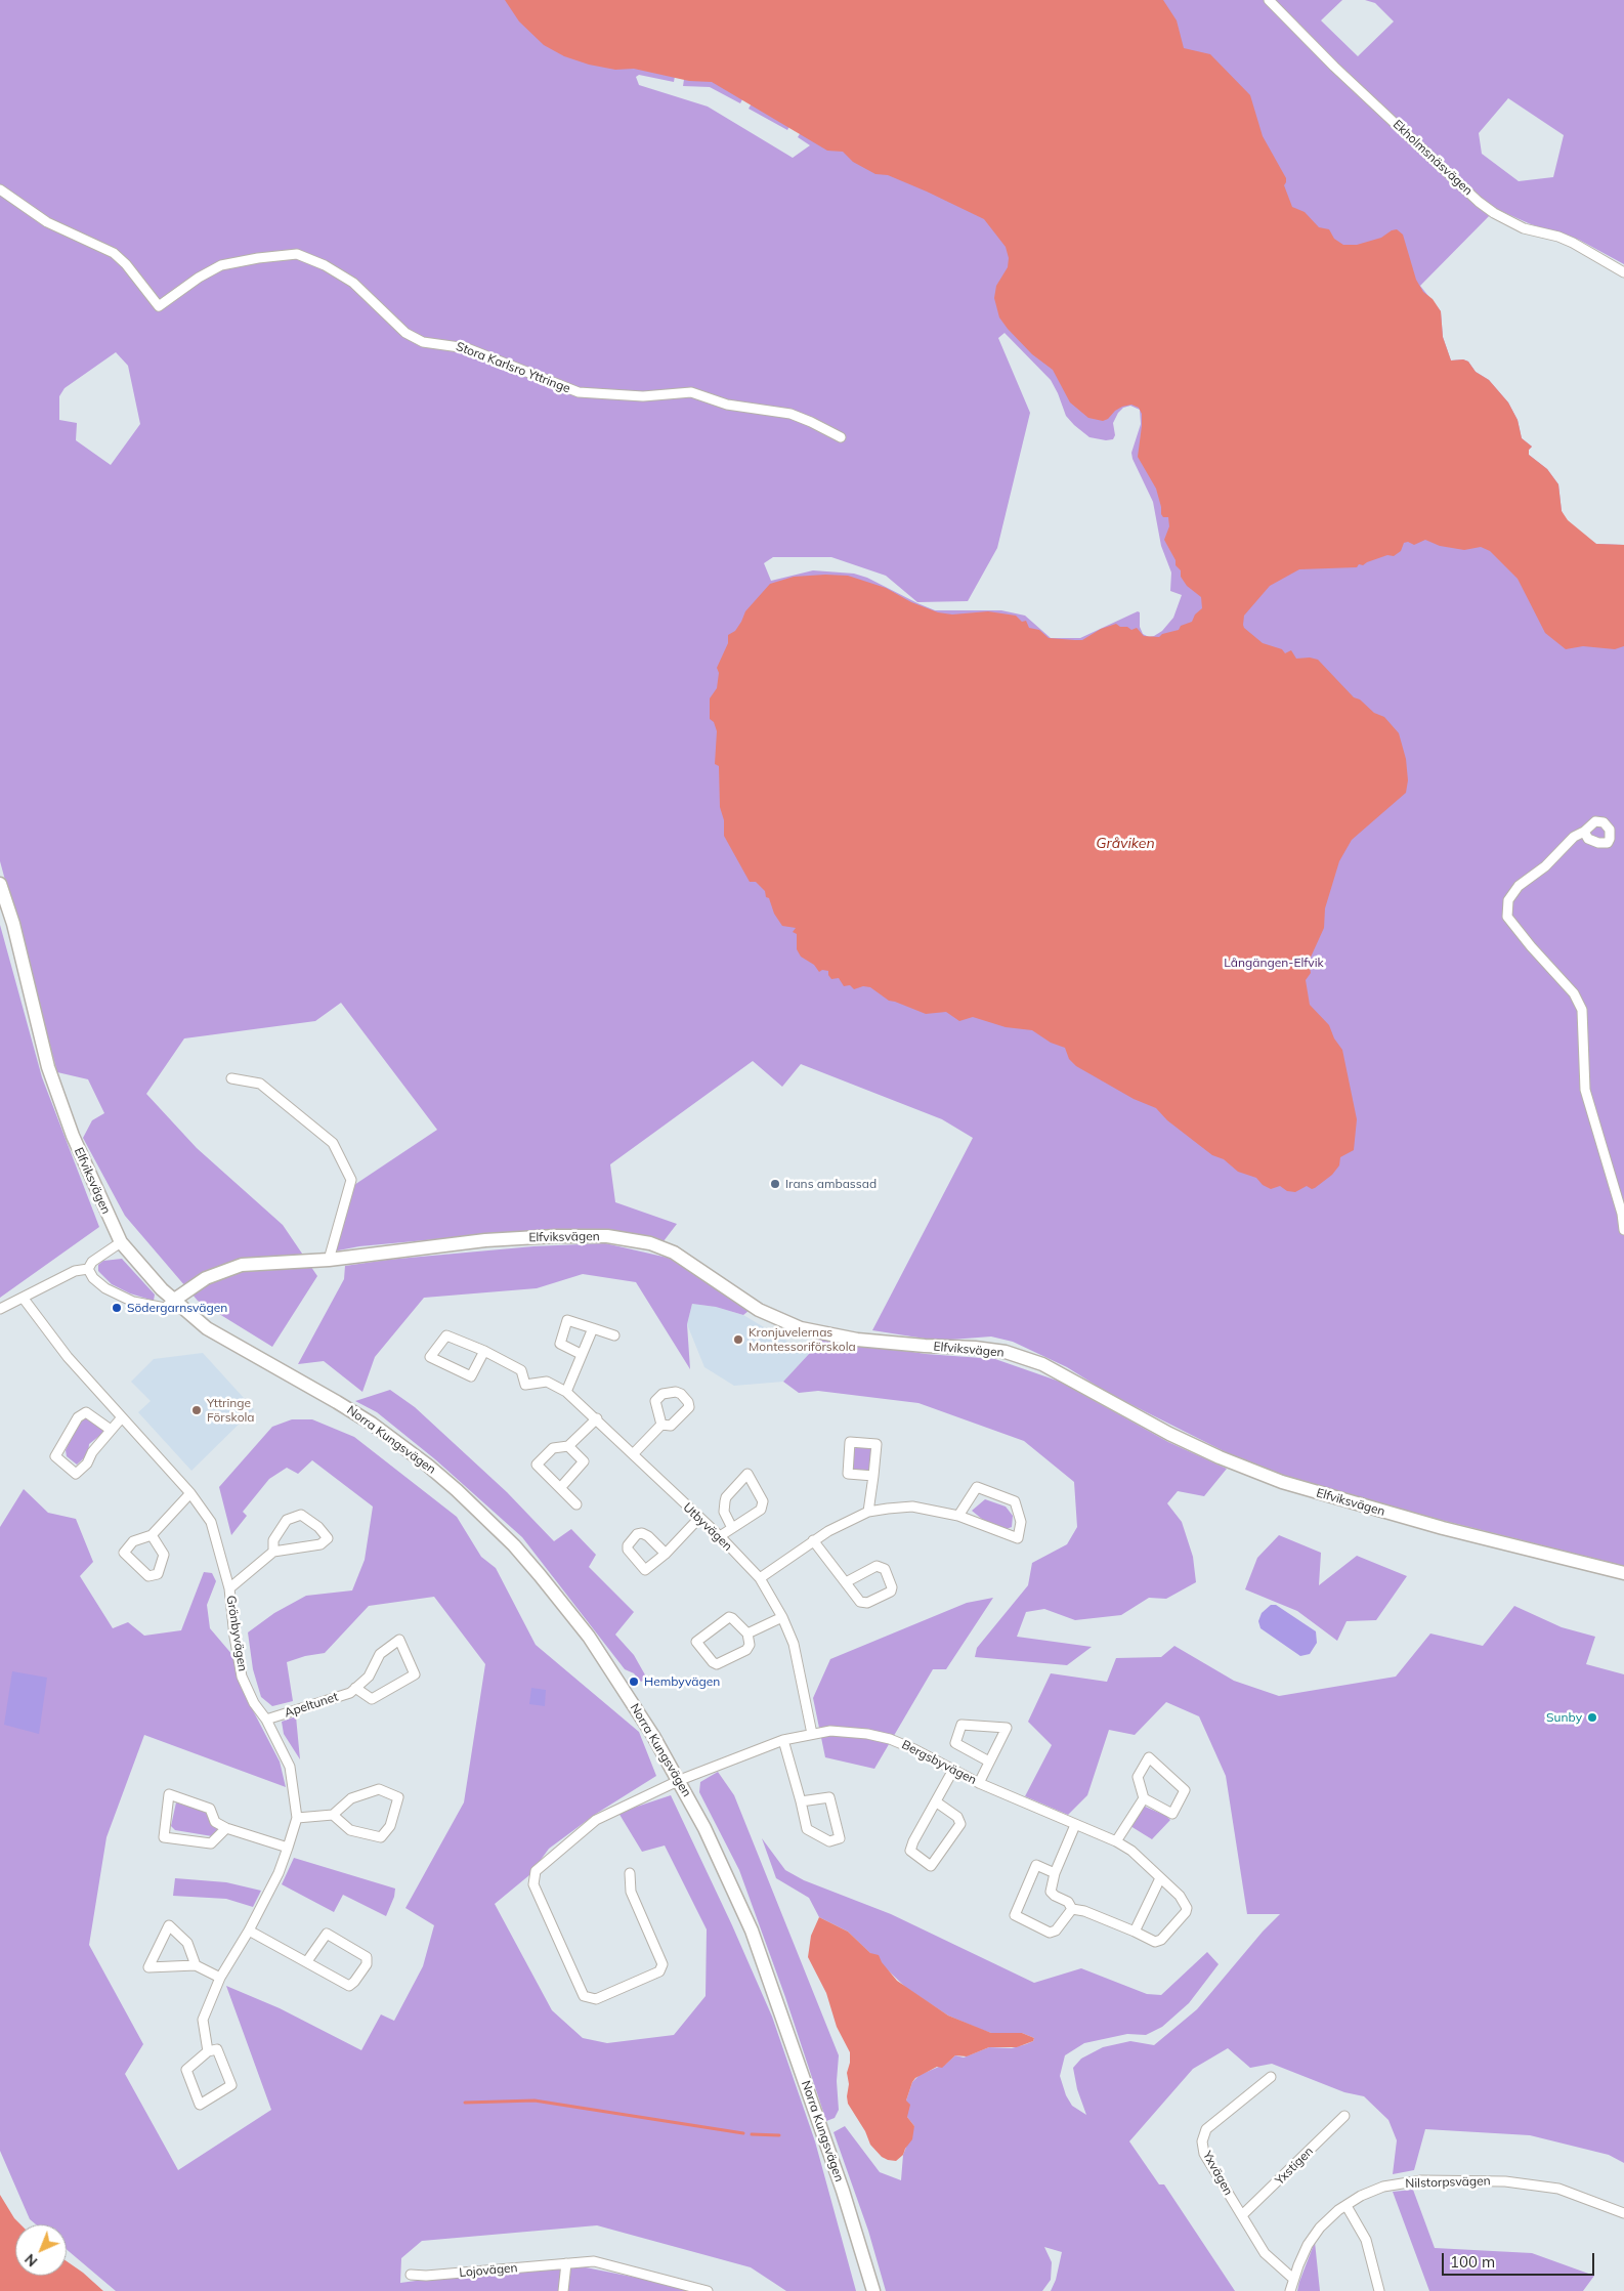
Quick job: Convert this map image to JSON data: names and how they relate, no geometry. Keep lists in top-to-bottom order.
{
  "streets": {
    "street": [
      "Ekholmsnäsvägen",
      "Stora Karlsro Yttringe",
      "Elfviksvägen",
      "Norra Kungsvägen",
      "Utbyvägen",
      "Grönbyvägen",
      "Apeltunet",
      "Bergsbyvägen",
      "Yxstigen",
      "Yxvägen",
      "Nilstorpsvägen",
      "Lojovägen"
    ]
  },
  "crossings": [
    ["Elfviksvägen", "Norra Kungsvägen"],
    ["Norra Kungsvägen", "Bergsbyvägen"],
    ["Utbyvägen", "Bergsbyvägen"],
    ["Grönbyvägen", "Apeltunet"],
    ["Yxstigen", "Yxvägen"],
    ["Yxvägen", "Nilstorpsvägen"]
  ],
  "water": ["Gråviken"],
  "parks": ["Långängen-Elfvik"],
  "places": [
    "Irans ambassad",
    "Södergarnsvägen",
    "Kronjuvelernas Montessoriförskola",
    "Yttringe Förskola",
    "Hembyvägen",
    "Sunby"
  ],
  "scale_bar": "100 m",
  "north": "bottom left"
}
